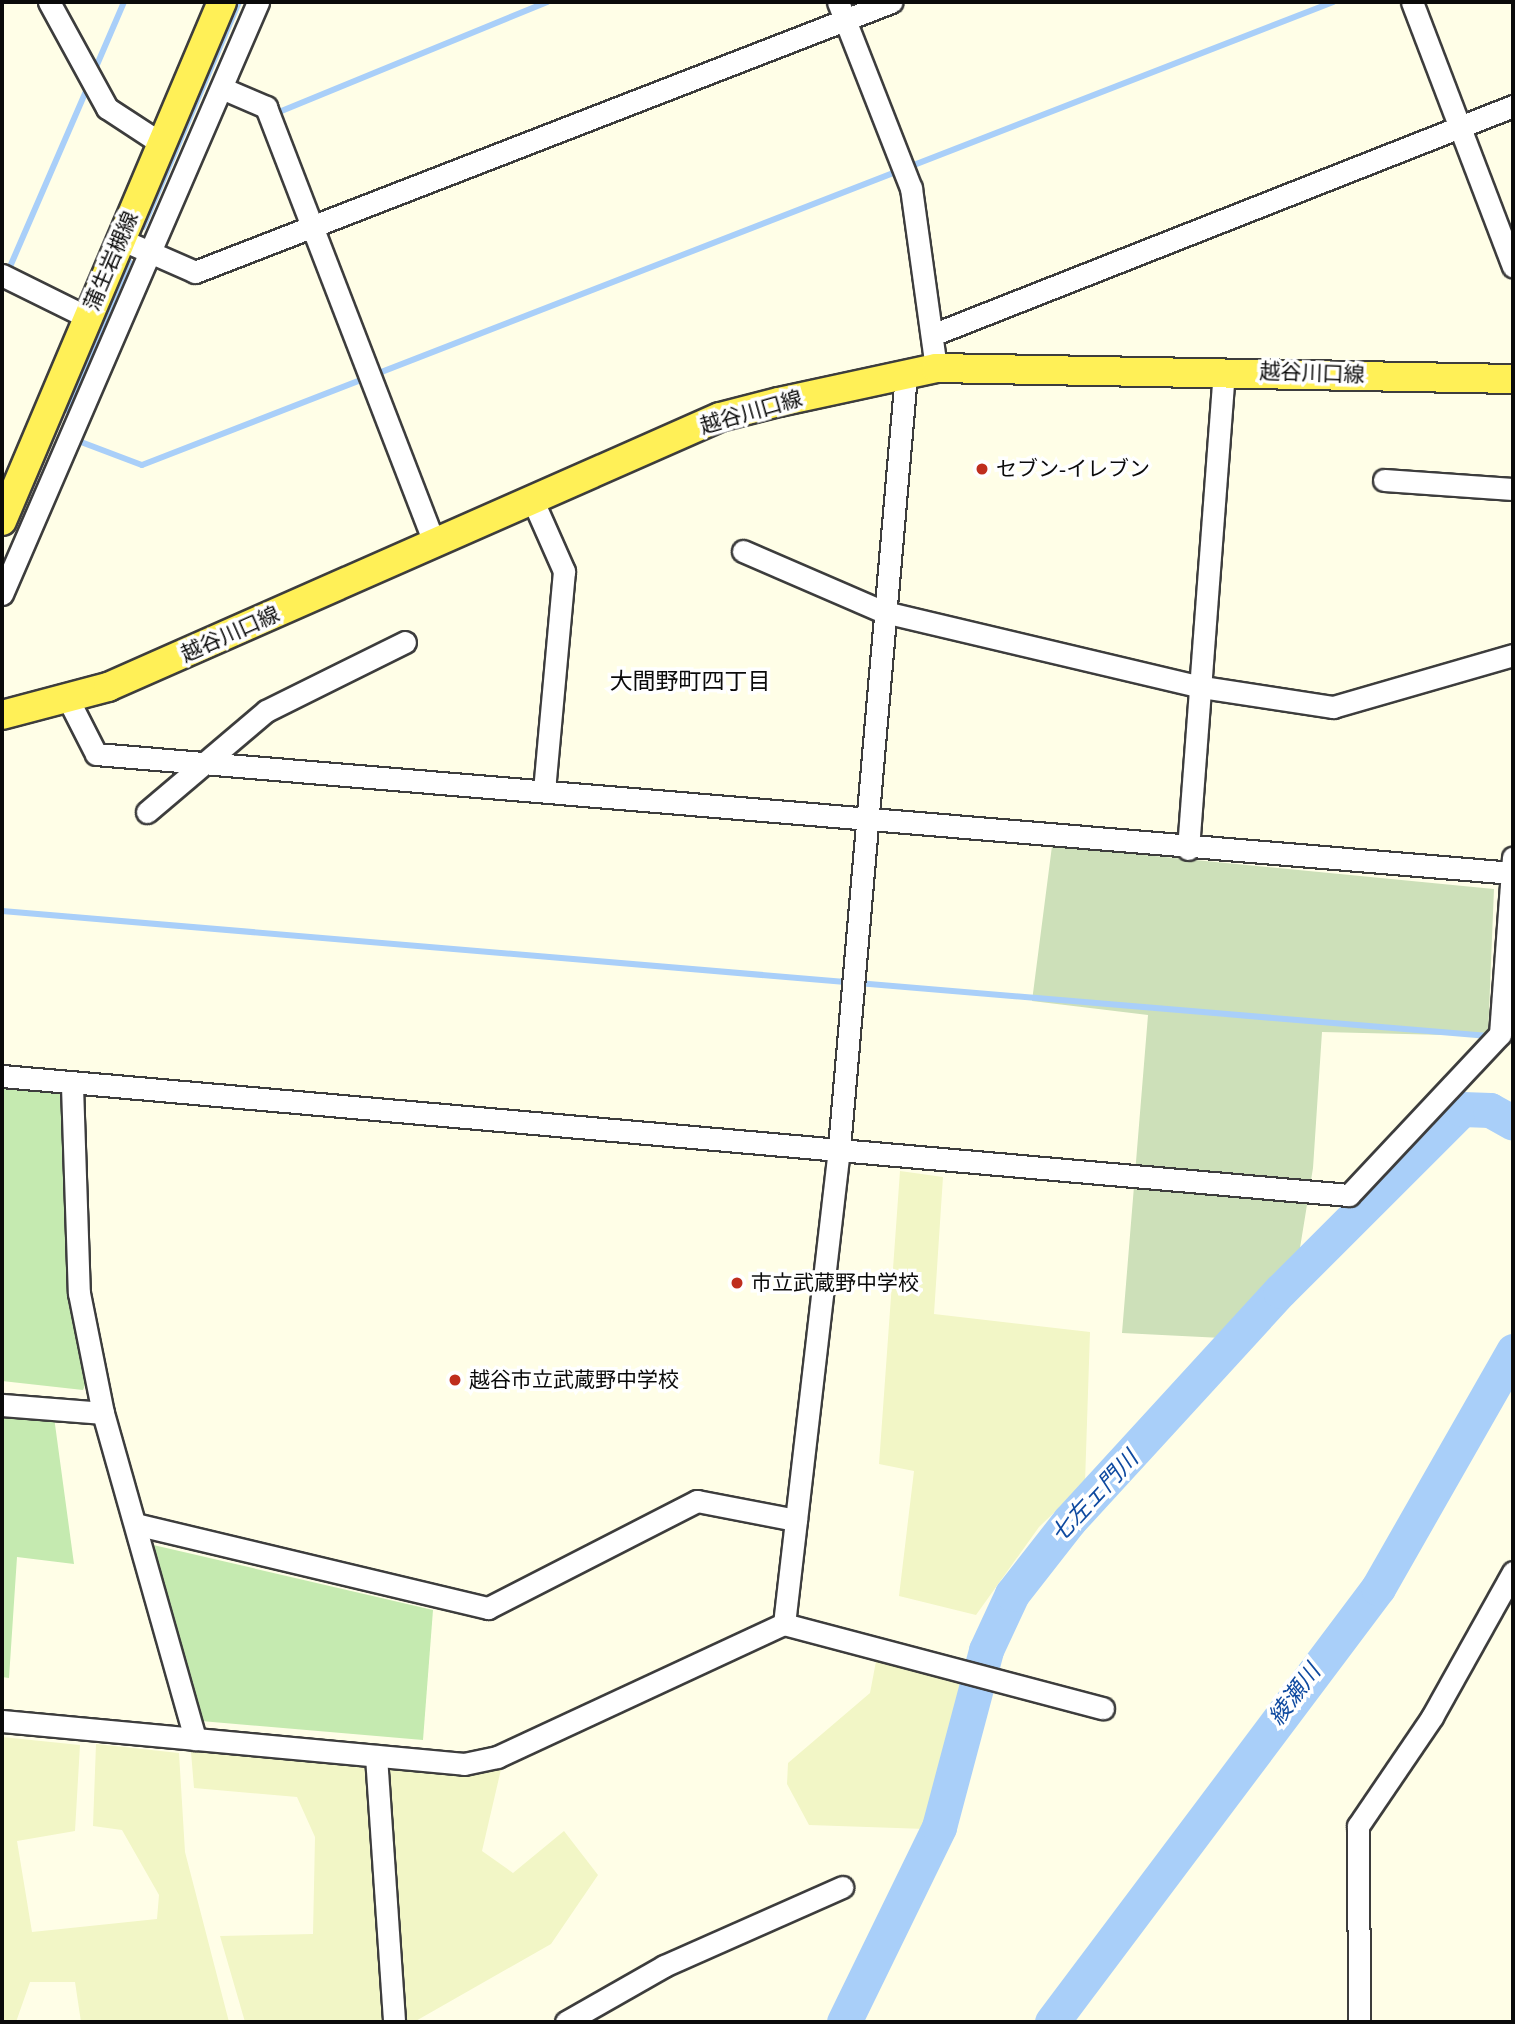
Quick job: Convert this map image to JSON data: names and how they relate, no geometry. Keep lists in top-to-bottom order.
{
  "streets": {
    "main road": ["蒲生岩槻線", "越谷川口線"]
  },
  "districts": ["大間野町四丁目"],
  "water": ["七左ェ門川", "綾瀬川"],
  "places": ["セブン-イレブン", "市立武蔵野中学校", "越谷市立武蔵野中学校"]
}
